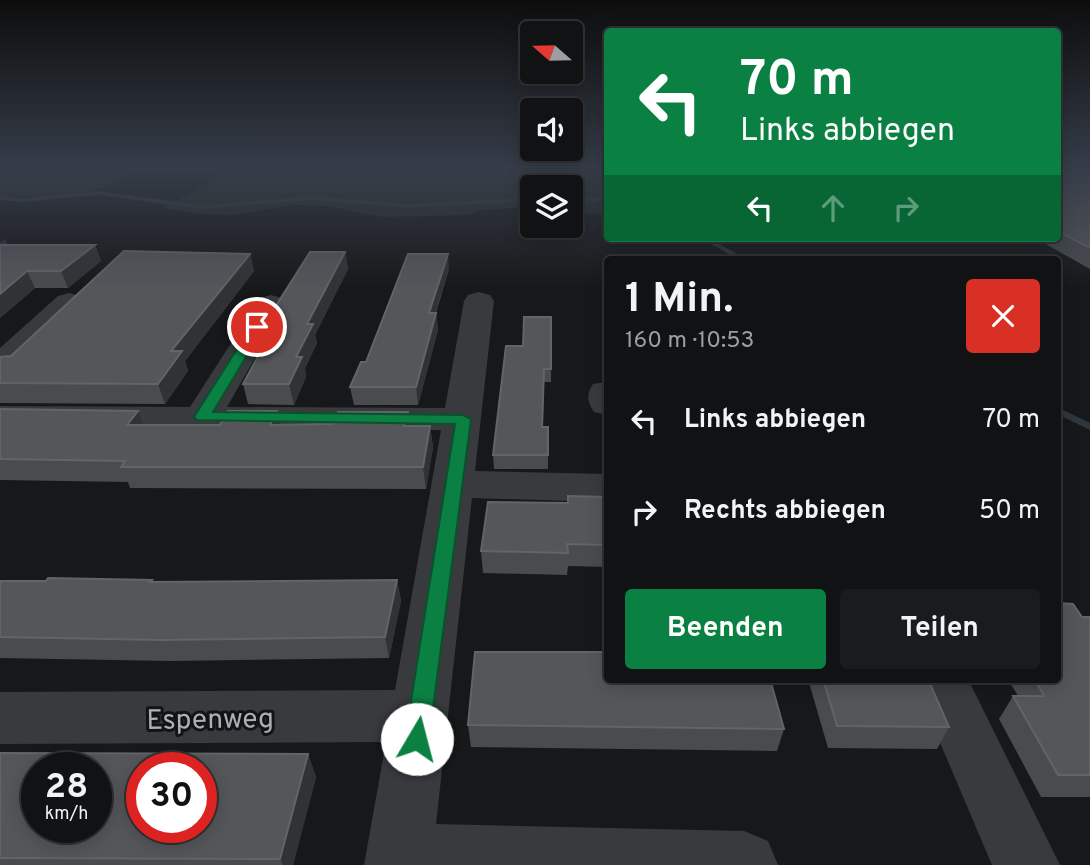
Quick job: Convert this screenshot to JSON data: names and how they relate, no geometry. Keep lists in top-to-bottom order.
{
  "streets": {
    "street": ["Espenweg"]
  },
  "north": "left",
  "page": {
    "turn": ["70 m", "Links abbiegen"],
    "heading": ["1 Min.", "160 m · 10:53"],
    "list": [
      {
        "name": "Links abbiegen",
        "value": "70 m"
      },
      {
        "name": "Rechts abbiegen",
        "value": "50 m"
      }
    ],
    "buttons": ["Beenden", "Teilen"],
    "speed": "28 km/h",
    "limit": "30"
  }
}
